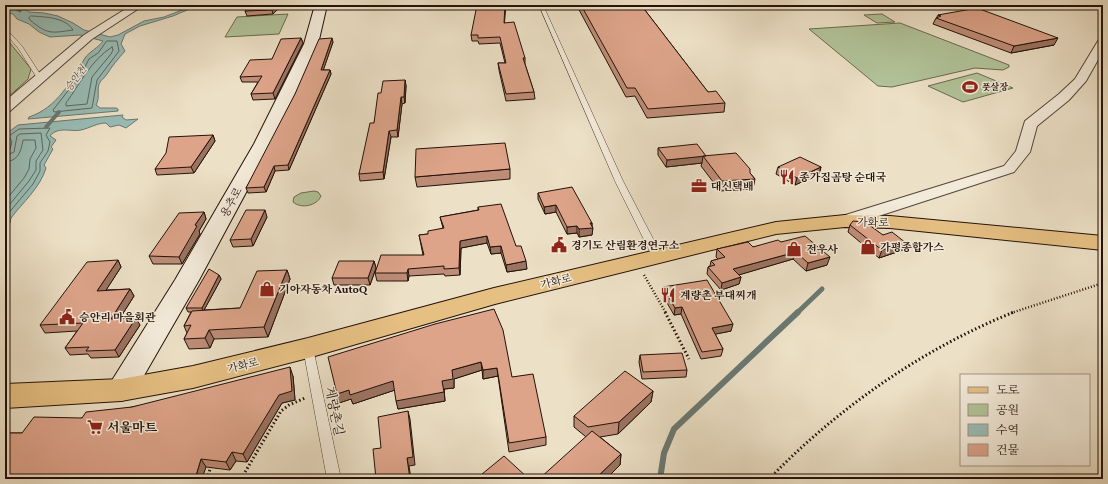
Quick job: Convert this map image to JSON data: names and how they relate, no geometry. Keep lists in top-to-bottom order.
{
  "streets": {
    "main road": ["가화로"],
    "street": ["용추로"],
    "lane": ["계량촌길"]
  },
  "crossings": [
    ["용추로", "가화로"],
    ["가화로", "계량촌길"]
  ],
  "water": ["승안천"],
  "places": {
    "sports": ["풋살장"],
    "restaurant": ["종가집곰탕 순대국", "계량촌 부대찌개"],
    "office": ["대신택배"],
    "public building": ["경기도 산림환경연구소", "승안리 마을회관"],
    "shop": ["가평종합가스", "전우사", "기아자동차 AutoQ"],
    "supermarket": ["서울마트"]
  },
  "legend": [
    "도로",
    "공원",
    "수역",
    "건물"
  ]
}
